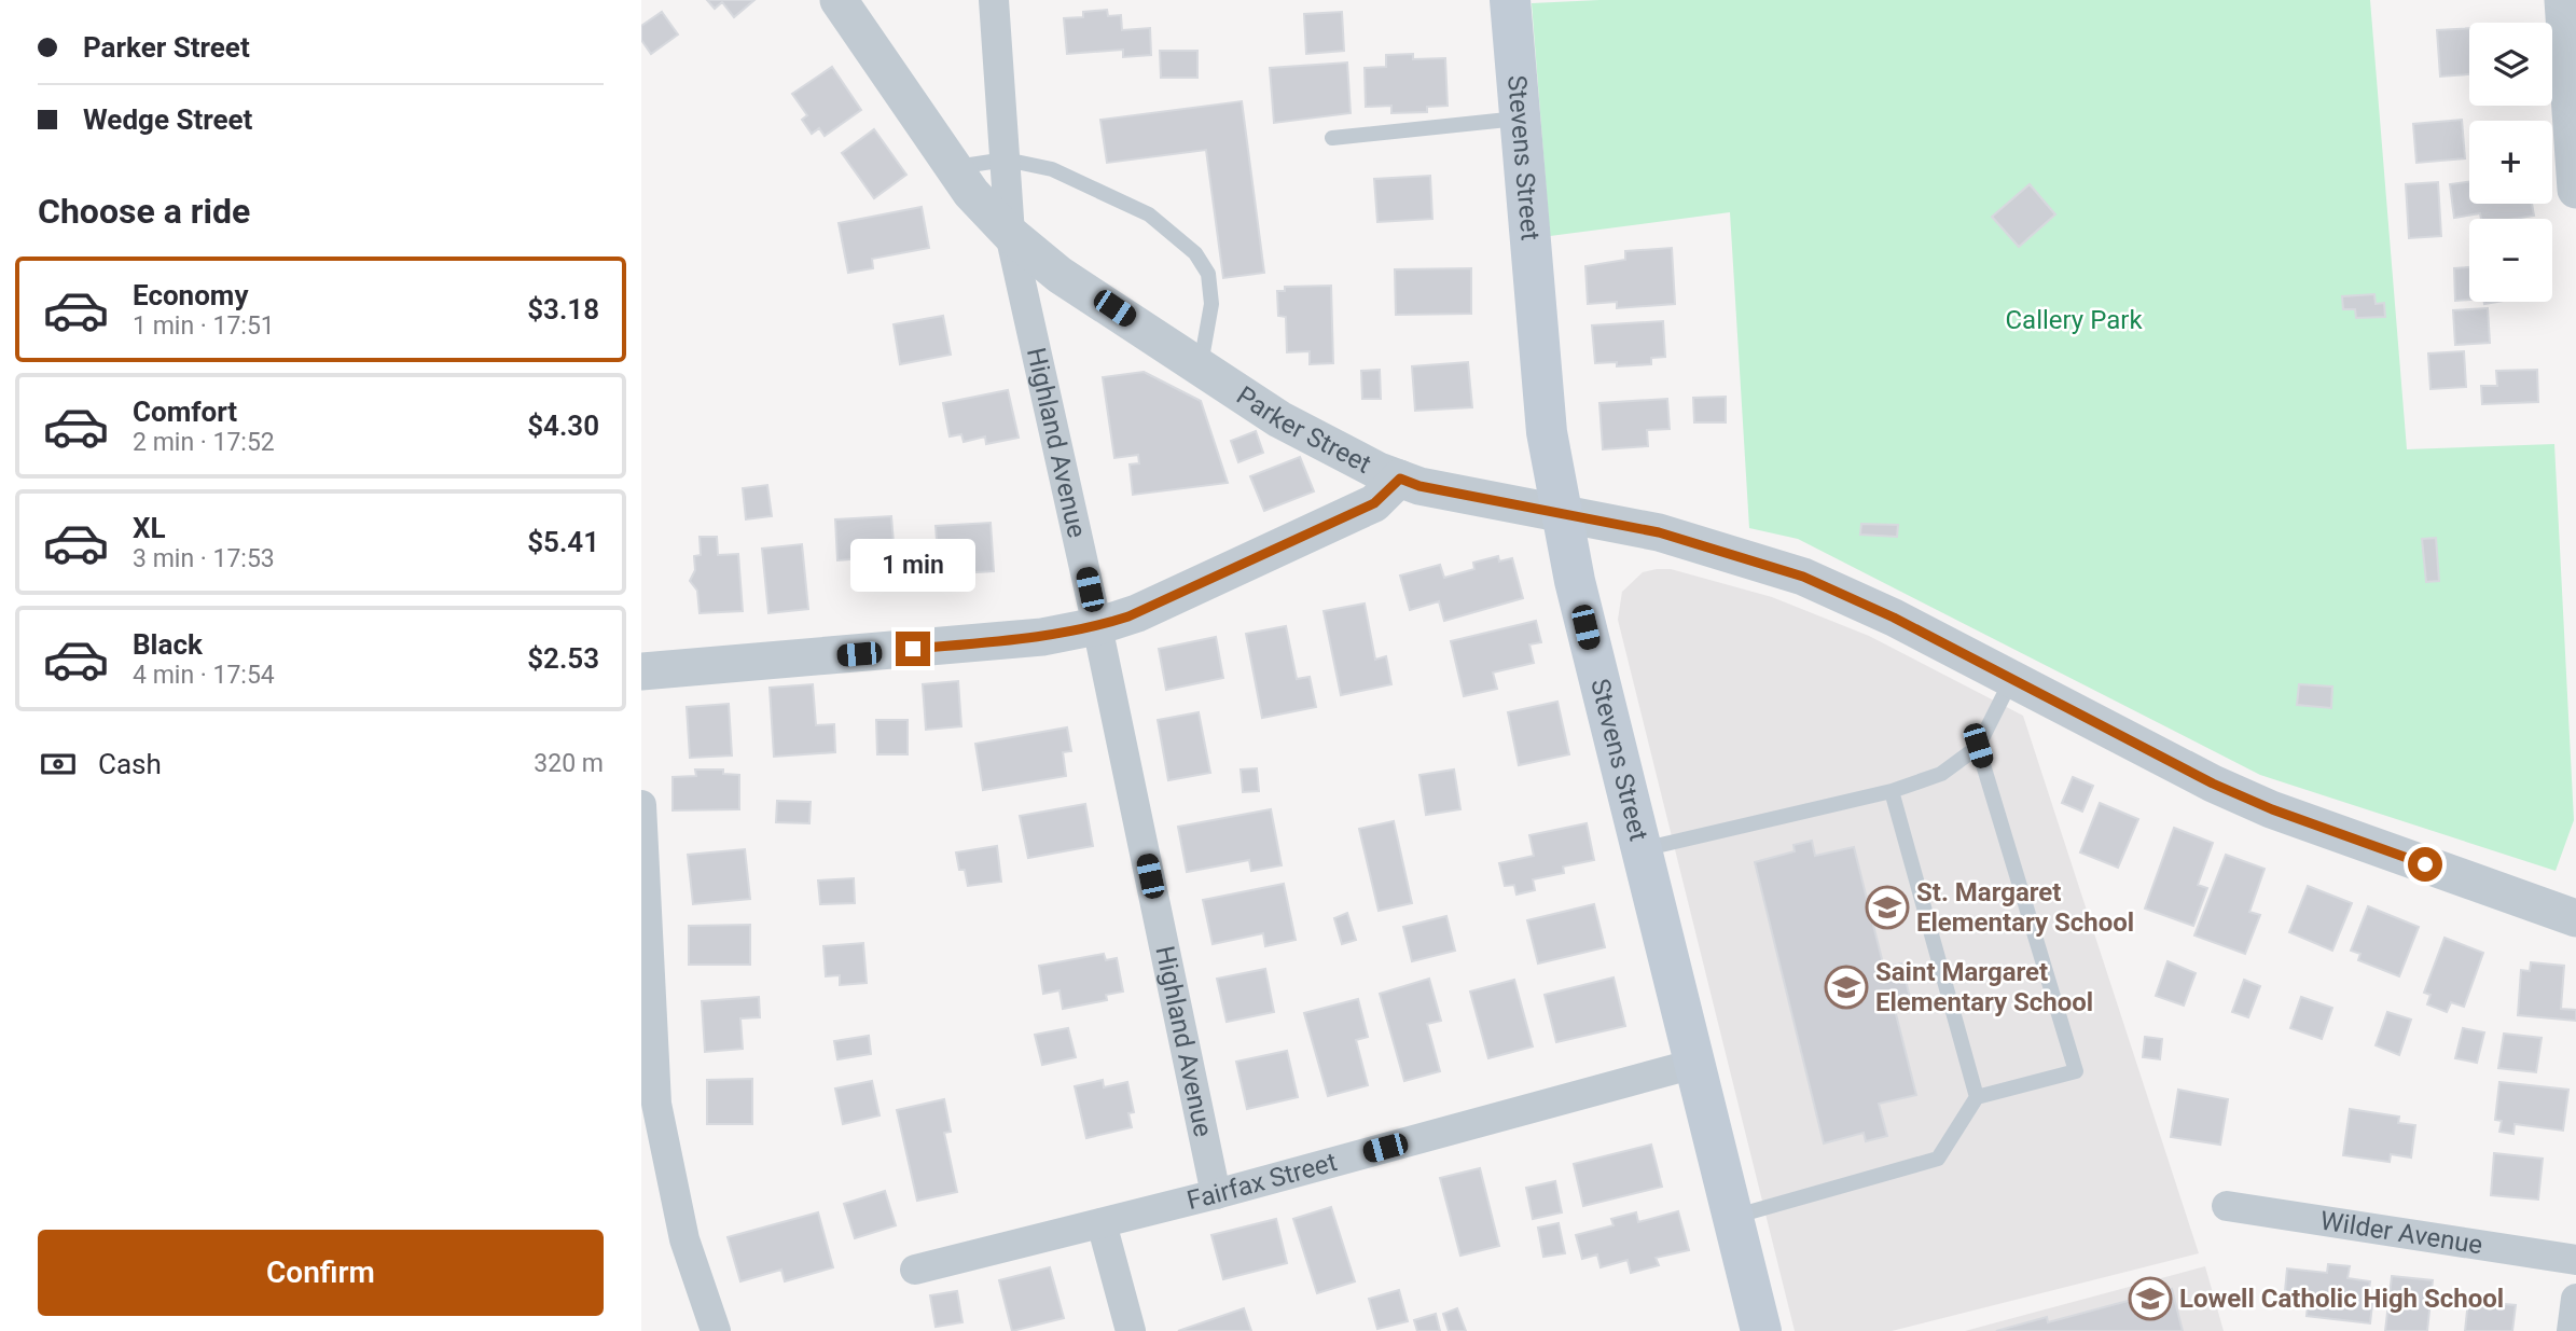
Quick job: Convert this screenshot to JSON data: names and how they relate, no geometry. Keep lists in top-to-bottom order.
{
  "streets": {
    "main road": ["Stevens Street"],
    "street": [
      "Parker Street",
      "Highland Avenue",
      "Fairfax Street",
      "Wilder Avenue"
    ]
  },
  "crossings": [
    ["Stevens Street", "Parker Street"],
    ["Stevens Street", "Fairfax Street"],
    ["Parker Street", "Highland Avenue"],
    ["Highland Avenue", "Fairfax Street"]
  ],
  "parks": ["Callery Park"],
  "places": {
    "school or university": ["St. Margaret Elementary School", "Saint Margaret Elementary School", "Lowell Catholic High School"]
  },
  "page": {
    "banner": ["Parker Street", "Wedge Street"],
    "map_buttons": ["+", "−"],
    "heading": "Choose a ride",
    "list": [
      {
        "name": "Economy",
        "note": "1 min · 17:51",
        "value": "$3.18"
      },
      {
        "name": "Comfort",
        "note": "2 min · 17:52",
        "value": "$4.30"
      },
      {
        "name": "XL",
        "note": "3 min · 17:53",
        "value": "$5.41"
      },
      {
        "name": "Black",
        "note": "4 min · 17:54",
        "value": "$2.53"
      }
    ],
    "bubble": "1 min",
    "pay": ["Cash", "320 m"],
    "buttons": "Confirm"
  }
}
